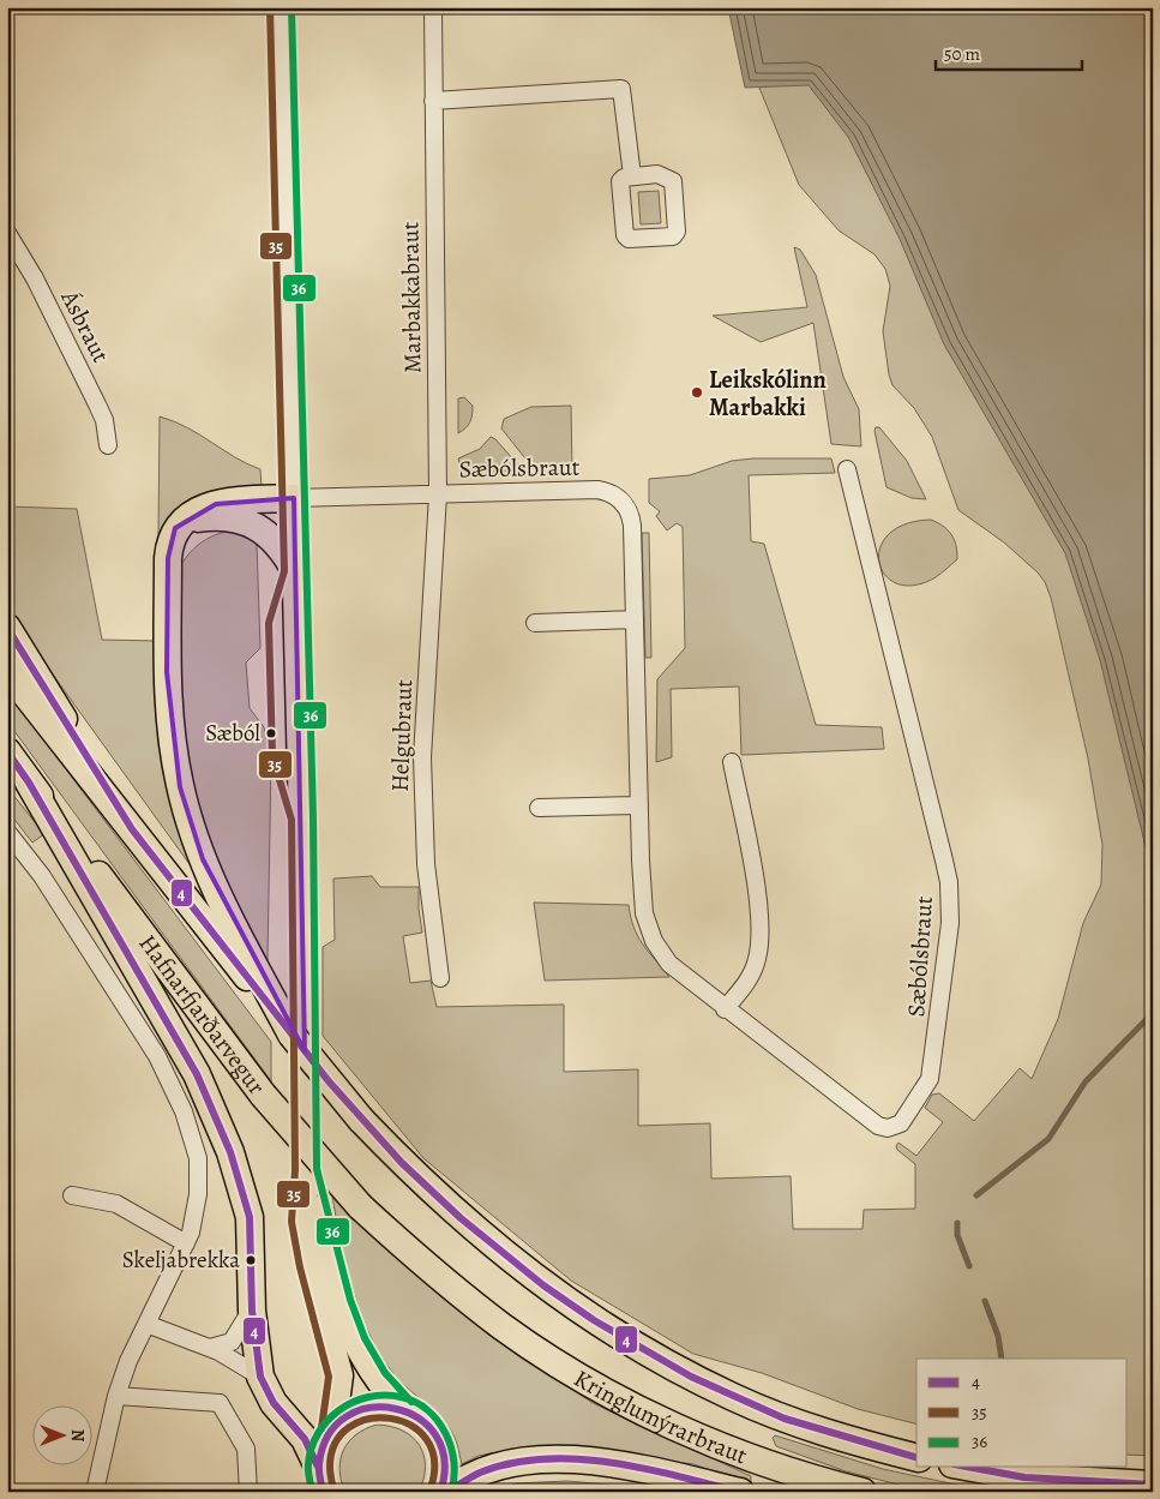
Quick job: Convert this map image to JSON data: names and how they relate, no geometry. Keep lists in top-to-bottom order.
{
  "streets": {
    "main road": ["Hafnarfjarðarvegur", "Kringlumýrarbraut"],
    "street": [
      "Marbakkabraut",
      "Ásbraut",
      "Sæbólsbraut",
      "Helgubraut"
    ]
  },
  "crossings": [
    ["Marbakkabraut", "Sæbólsbraut"],
    ["Marbakkabraut", "Helgubraut"],
    ["Sæbólsbraut", "Helgubraut"],
    ["Hafnarfjarðarvegur", "Kringlumýrarbraut"]
  ],
  "places": ["Leikskólinn Marbakki", "Sæból", "Skeljabrekka"],
  "lines": ["transit line 35", "transit line 36", "transit line 4"],
  "legend": ["4", "35", "36"],
  "scale_bar": "50 m",
  "north": "right"
}
